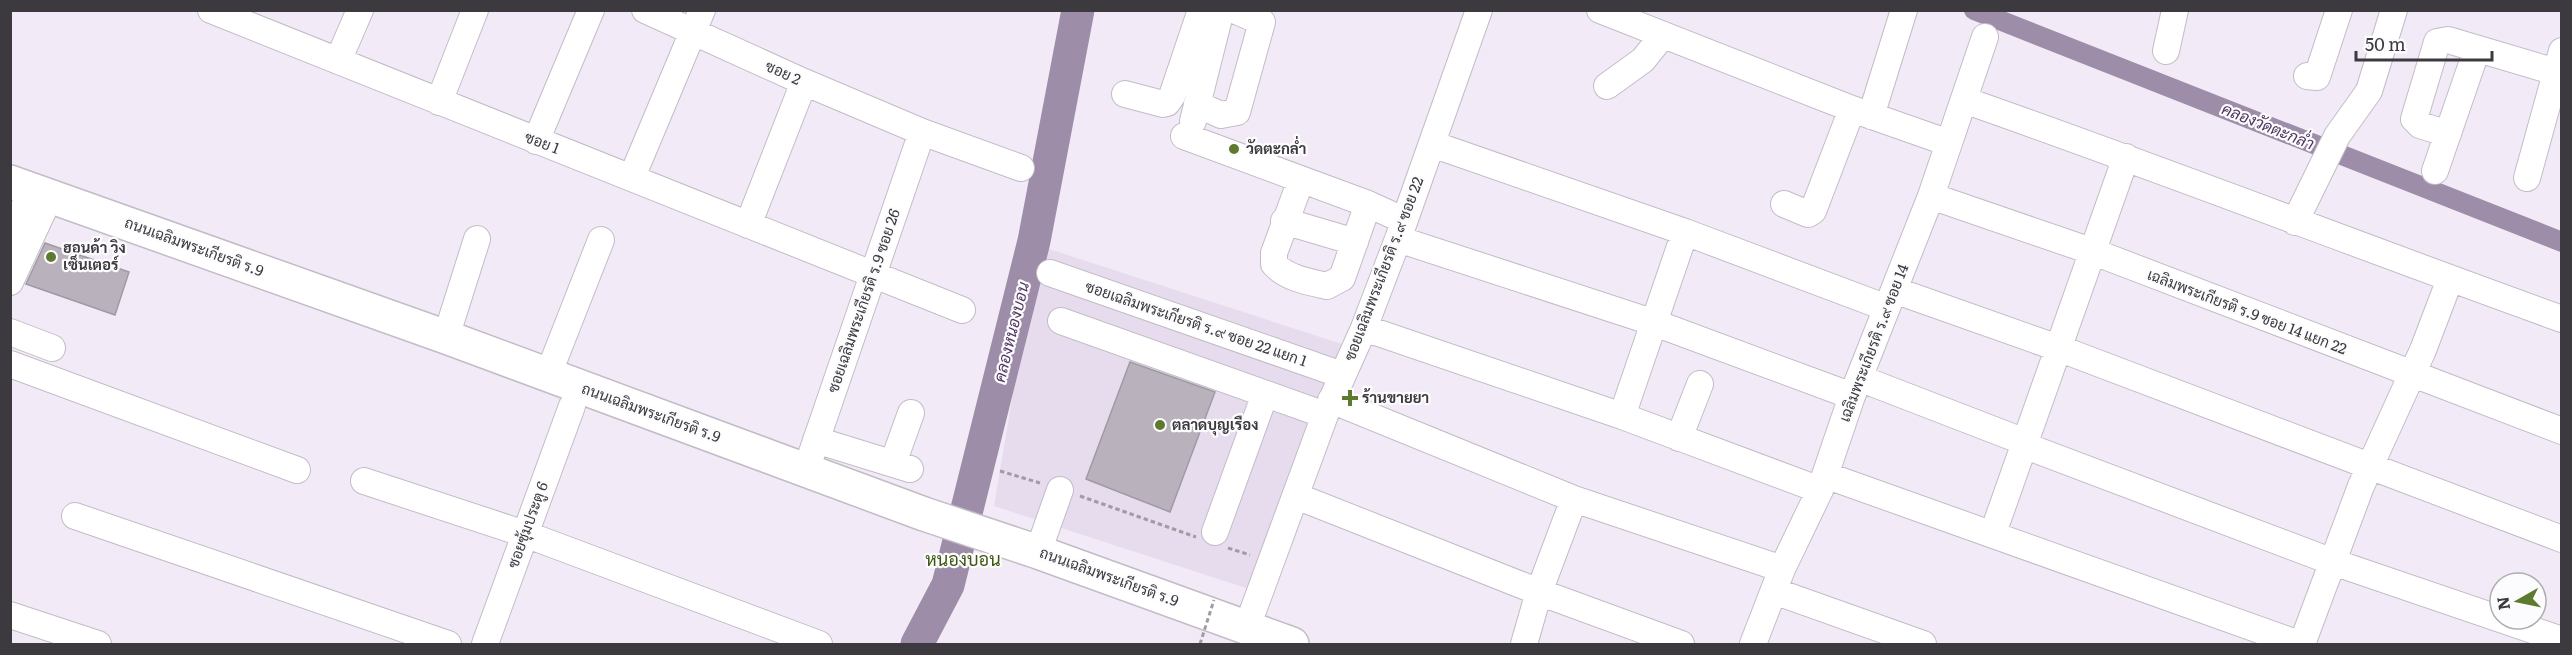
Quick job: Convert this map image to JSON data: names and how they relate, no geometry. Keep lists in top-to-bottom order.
{
  "streets": {
    "main road": ["ถนนเฉลิมพระเกียรติ ร.9"],
    "street": [
      "ซอย 2",
      "ซอย 1",
      "ซอยเฉลิมพระเกียรติ ร.๙ ซอย 22",
      "ซอยเฉลิมพระเกียรติ ร.9 ซอย 26",
      "เฉลิมพระเกียรติ ร.9 ซอย 14 แยก 22",
      "ซอยเฉลิมพระเกียรติ ร.๙ ซอย 22 แยก 1",
      "เฉลิมพระเกียรติ ร.๙ ซอย 14",
      "ซอยซุ้มประตู 6"
    ]
  },
  "crossings": [
    ["ซอย 2", "ซอยเฉลิมพระเกียรติ ร.9 ซอย 26"],
    ["ซอย 1", "ซอยเฉลิมพระเกียรติ ร.9 ซอย 26"],
    ["ถนนเฉลิมพระเกียรติ ร.9", "ซอยเฉลิมพระเกียรติ ร.๙ ซอย 22"],
    ["ถนนเฉลิมพระเกียรติ ร.9", "ซอยเฉลิมพระเกียรติ ร.9 ซอย 26"],
    ["ถนนเฉลิมพระเกียรติ ร.9", "ซอยซุ้มประตู 6"],
    ["ซอยเฉลิมพระเกียรติ ร.๙ ซอย 22", "ซอยเฉลิมพระเกียรติ ร.๙ ซอย 22 แยก 1"],
    ["เฉลิมพระเกียรติ ร.9 ซอย 14 แยก 22", "เฉลิมพระเกียรติ ร.๙ ซอย 14"]
  ],
  "districts": ["หนองบอน"],
  "water": ["คลองวัดตะกล่ำ", "คลองหนองบอน"],
  "places": {
    "other": ["วัดตะกล่ำ", "ฮอนด้า วิง เซ็นเตอร์", "ตลาดบุญเรือง"],
    "health": ["ร้านขายยา"]
  },
  "scale_bar": "50 m",
  "north": "left"
}
